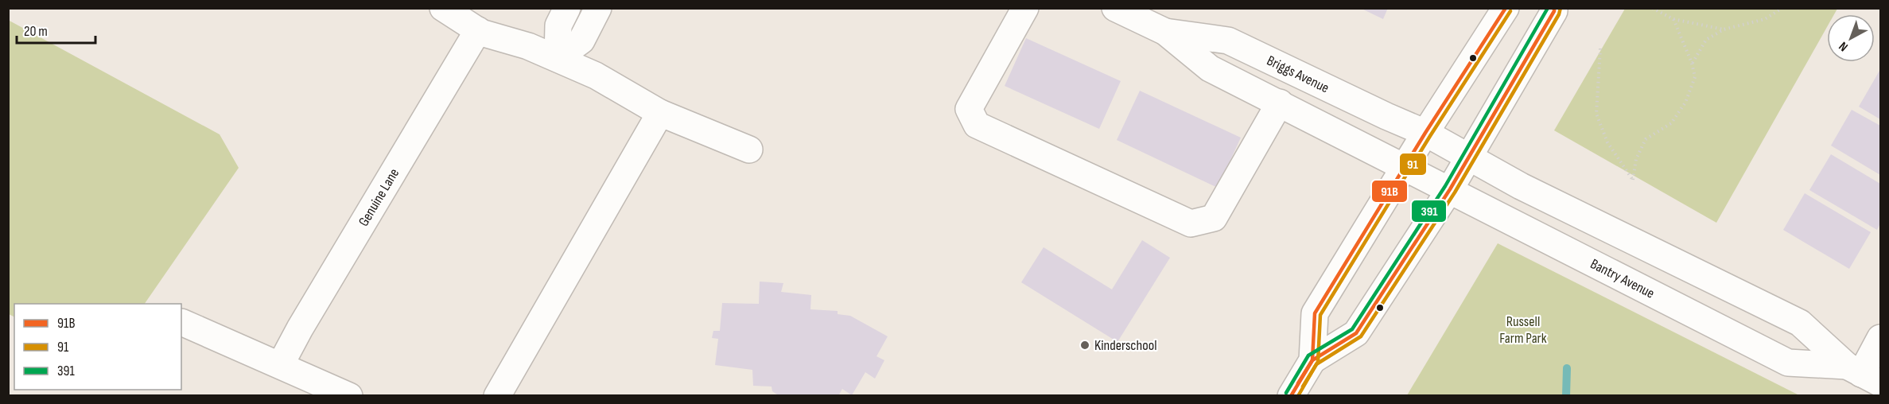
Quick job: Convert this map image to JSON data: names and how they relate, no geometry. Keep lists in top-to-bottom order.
{
  "streets": {
    "street": ["Briggs Avenue", "Genuine Lane", "Bantry Avenue"]
  },
  "crossings": [
    ["Briggs Avenue", "Bantry Avenue"]
  ],
  "parks": ["Russell Farm Park"],
  "places": ["Kinderschool"],
  "lines": ["transit line 91B", "transit line 91", "transit line 391"],
  "legend": ["91B", "91", "391"],
  "scale_bar": "20 m",
  "north": "bottom left"
}
